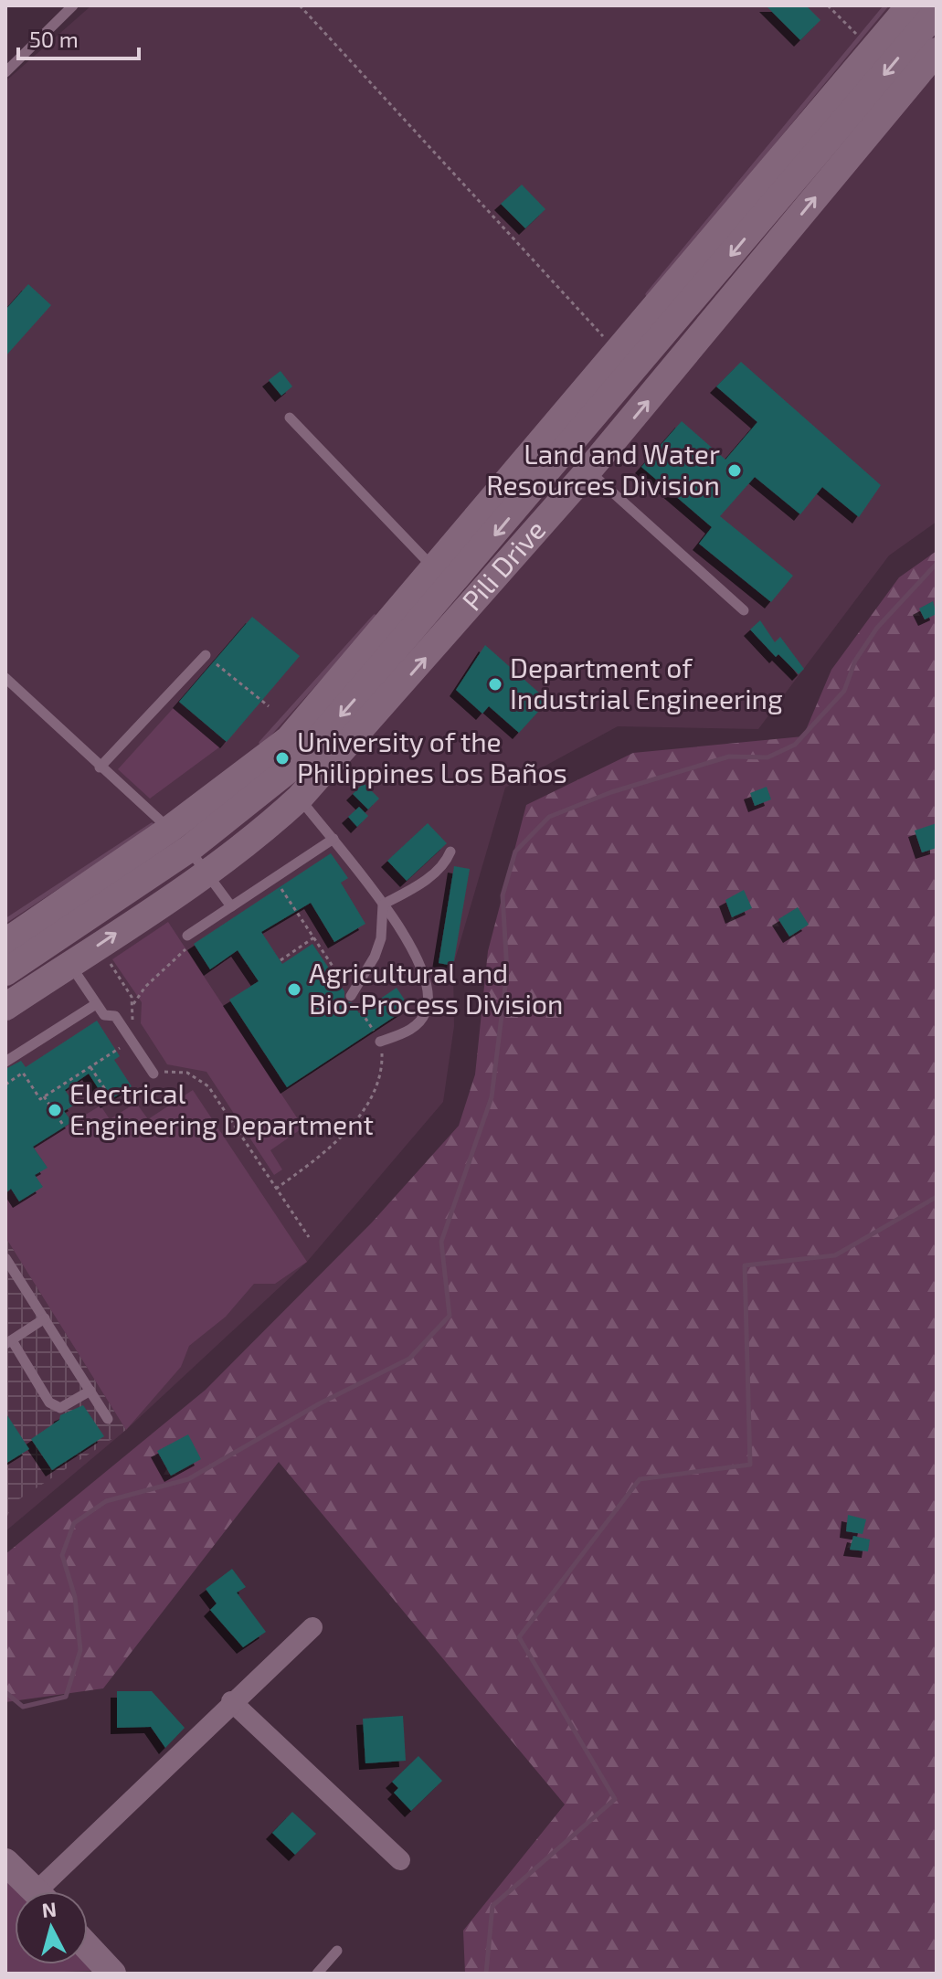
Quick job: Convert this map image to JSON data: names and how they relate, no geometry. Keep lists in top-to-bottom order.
{
  "streets": {
    "street": ["Pili Drive"]
  },
  "places": [
    "Land and Water Resources Division",
    "Department of Industrial Engineering",
    "University of the Philippines Los Baños",
    "Agricultural and Bio-Process Division",
    "Electrical Engineering Department"
  ],
  "scale_bar": "50 m",
  "north": "top"
}
